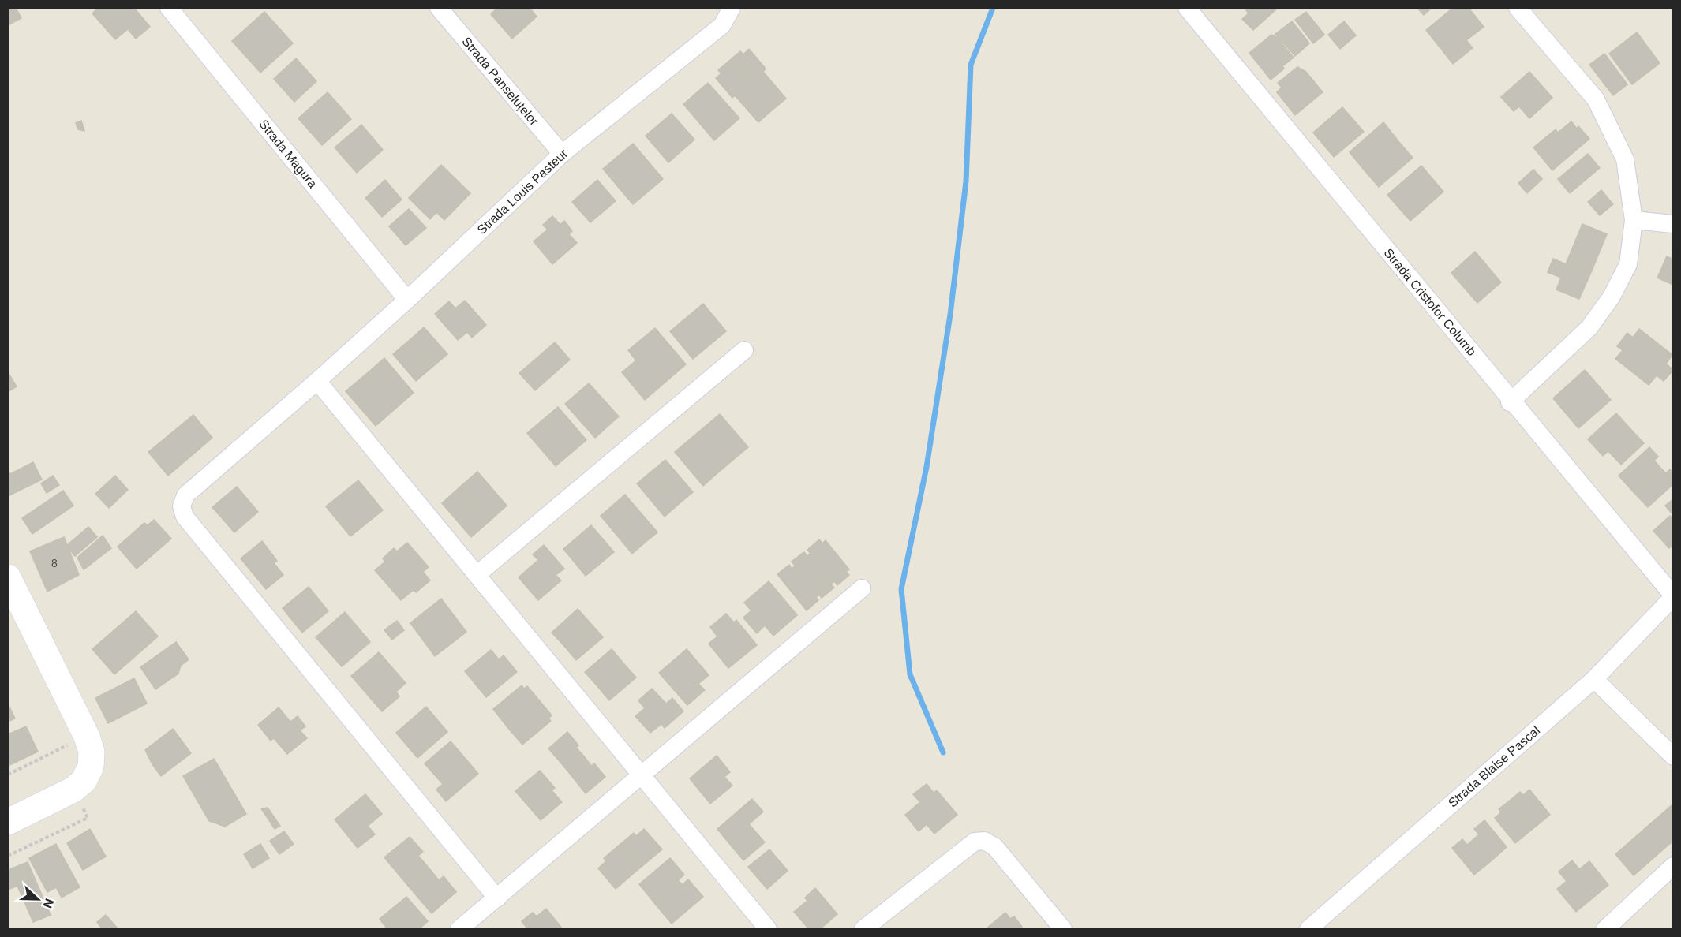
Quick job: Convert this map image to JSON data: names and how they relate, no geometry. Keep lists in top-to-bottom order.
{
  "streets": {
    "street": [
      "Strada Panseluțelor",
      "Strada Magura",
      "Strada Louis Pasteur",
      "Strada Cristofor Columb",
      "Strada Blaise Pascal"
    ]
  },
  "crossings": [
    ["Strada Panseluțelor", "Strada Louis Pasteur"],
    ["Strada Magura", "Strada Louis Pasteur"],
    ["Strada Cristofor Columb", "Strada Blaise Pascal"]
  ],
  "house_numbers": ["8"],
  "north": "right"
}
